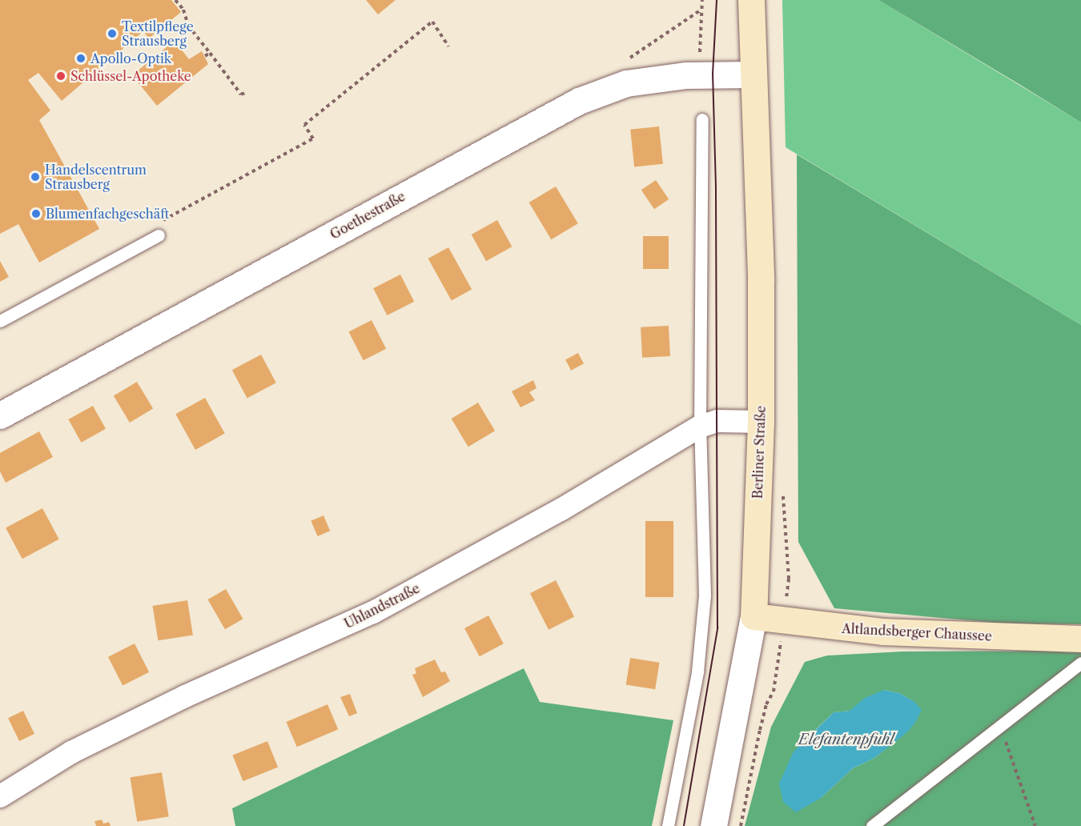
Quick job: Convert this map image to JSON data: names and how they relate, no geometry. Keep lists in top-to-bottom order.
{
  "streets": {
    "main road": ["Berliner Straße", "Altlandsberger Chaussee"],
    "street": ["Goethestraße", "Uhlandstraße"]
  },
  "crossings": [
    ["Goethestraße", "Berliner Straße"],
    ["Berliner Straße", "Uhlandstraße"],
    ["Berliner Straße", "Altlandsberger Chaussee"]
  ],
  "water": ["Elefantenpfuhl"],
  "places": [
    "Textilpflege Strausberg",
    "Apollo-Optik",
    "Schlüssel-Apotheke",
    "Handelscentrum Strausberg",
    "Blumenfachgeschäft"
  ]
}
